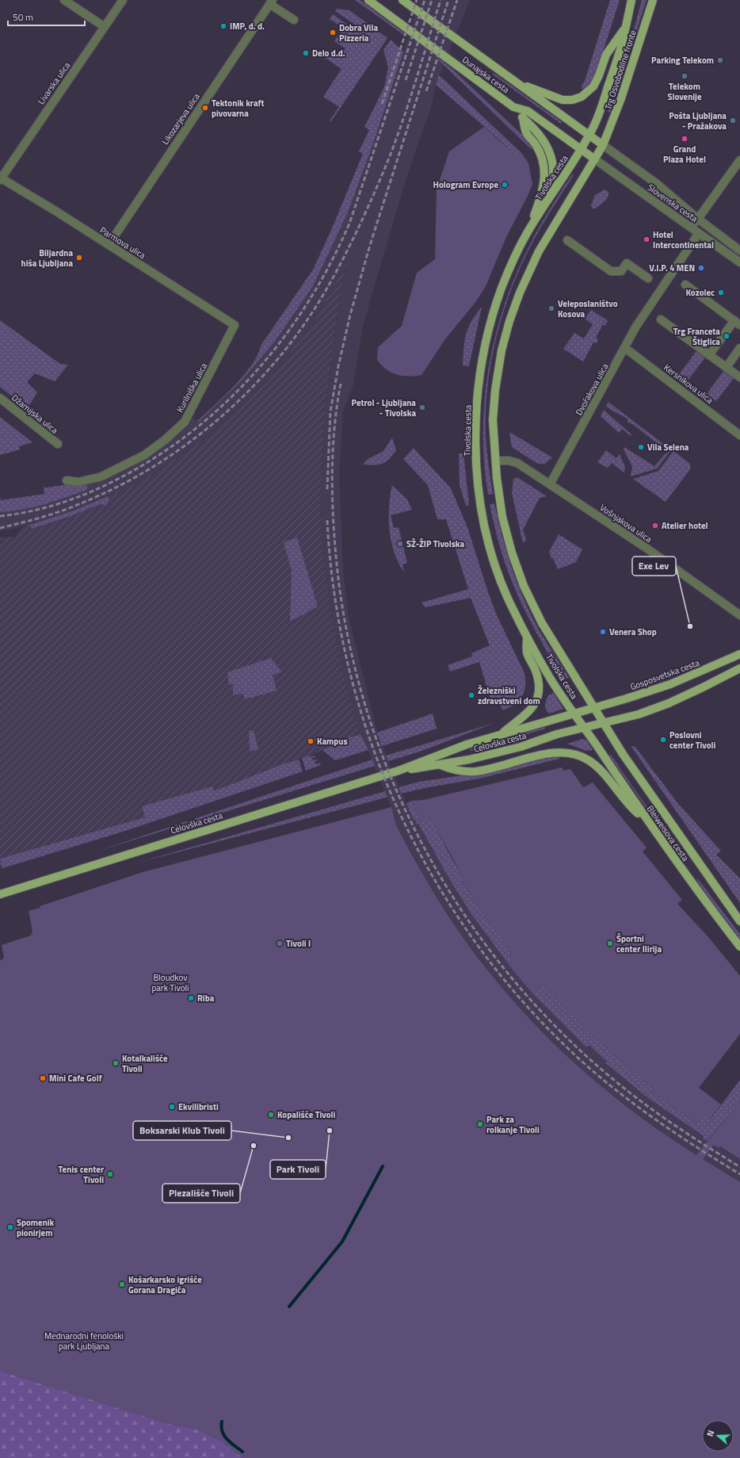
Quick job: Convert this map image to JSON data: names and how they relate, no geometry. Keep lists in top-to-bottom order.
{
  "streets": {
    "main road": [
      "Trg Osvobodilne fronte",
      "Dunajska cesta",
      "Tivolska cesta",
      "Gosposvetska cesta",
      "Celovška cesta",
      "Bleiweisova cesta"
    ],
    "street": [
      "Livarska ulica",
      "Likozarjeva ulica",
      "Slovenska cesta",
      "Parmova ulica",
      "Kersnikova ulica",
      "Kurilniška ulica",
      "Dvořakova ulica",
      "Džamijska ulica",
      "Vošnjakova ulica"
    ]
  },
  "crossings": [
    ["Trg Osvobodilne fronte", "Dunajska cesta"],
    ["Trg Osvobodilne fronte", "Tivolska cesta"],
    ["Trg Osvobodilne fronte", "Slovenska cesta"],
    ["Dunajska cesta", "Tivolska cesta"],
    ["Dunajska cesta", "Slovenska cesta"],
    ["Livarska ulica", "Parmova ulica"],
    ["Likozarjeva ulica", "Parmova ulica"],
    ["Tivolska cesta", "Slovenska cesta"],
    ["Tivolska cesta", "Vošnjakova ulica"],
    ["Tivolska cesta", "Gosposvetska cesta"],
    ["Tivolska cesta", "Celovška cesta"],
    ["Tivolska cesta", "Bleiweisova cesta"],
    ["Slovenska cesta", "Dvořakova ulica"],
    ["Parmova ulica", "Kurilniška ulica"],
    ["Kersnikova ulica", "Dvořakova ulica"],
    ["Dvořakova ulica", "Vošnjakova ulica"],
    ["Gosposvetska cesta", "Celovška cesta"],
    ["Celovška cesta", "Bleiweisova cesta"]
  ],
  "parks": ["Bloudkov park Tivoli", "Mednarodni fenološki park Ljubljana"],
  "places": [
    "IMP, d. d.",
    "Dobra Vila Pizzeria",
    "Delo d.d.",
    "Parking Telekom",
    "Telekom Slovenije",
    "Tektonik kraft pivovarna",
    "Pošta Ljubljana - Pražakova",
    "Grand Plaza Hotel",
    "Hologram Evrope",
    "Hotel Intercontinental",
    "Biljardna hiša Ljubljana",
    "V.I.P. 4 MEN",
    "Kozolec",
    "Veleposlaništvo Kosova",
    "Trg Franceta Štiglica",
    "Petrol - Ljubljana - Tivolska",
    "Vila Selena",
    "Atelier hotel",
    "SŽ-ŽIP Tivolska",
    "Exe Lev",
    "Venera Shop",
    "Železniški zdravstveni dom",
    "Poslovni center Tivoli",
    "Kampus",
    "Tivoli I",
    "Športni center Ilirija",
    "Riba",
    "Kotalkališče Tivoli",
    "Mini Cafe Golf",
    "Ekvilibristi",
    "Kopališče Tivoli",
    "Park za rolkanje Tivoli",
    "Park Tivoli",
    "Boksarski Klub Tivoli",
    "Plezališče Tivoli",
    "Tenis center Tivoli",
    "Spomenik pionirjem",
    "Košarkarsko igrišče Gorana Dragića"
  ],
  "scale_bar": "50 m",
  "north": "left"
}
